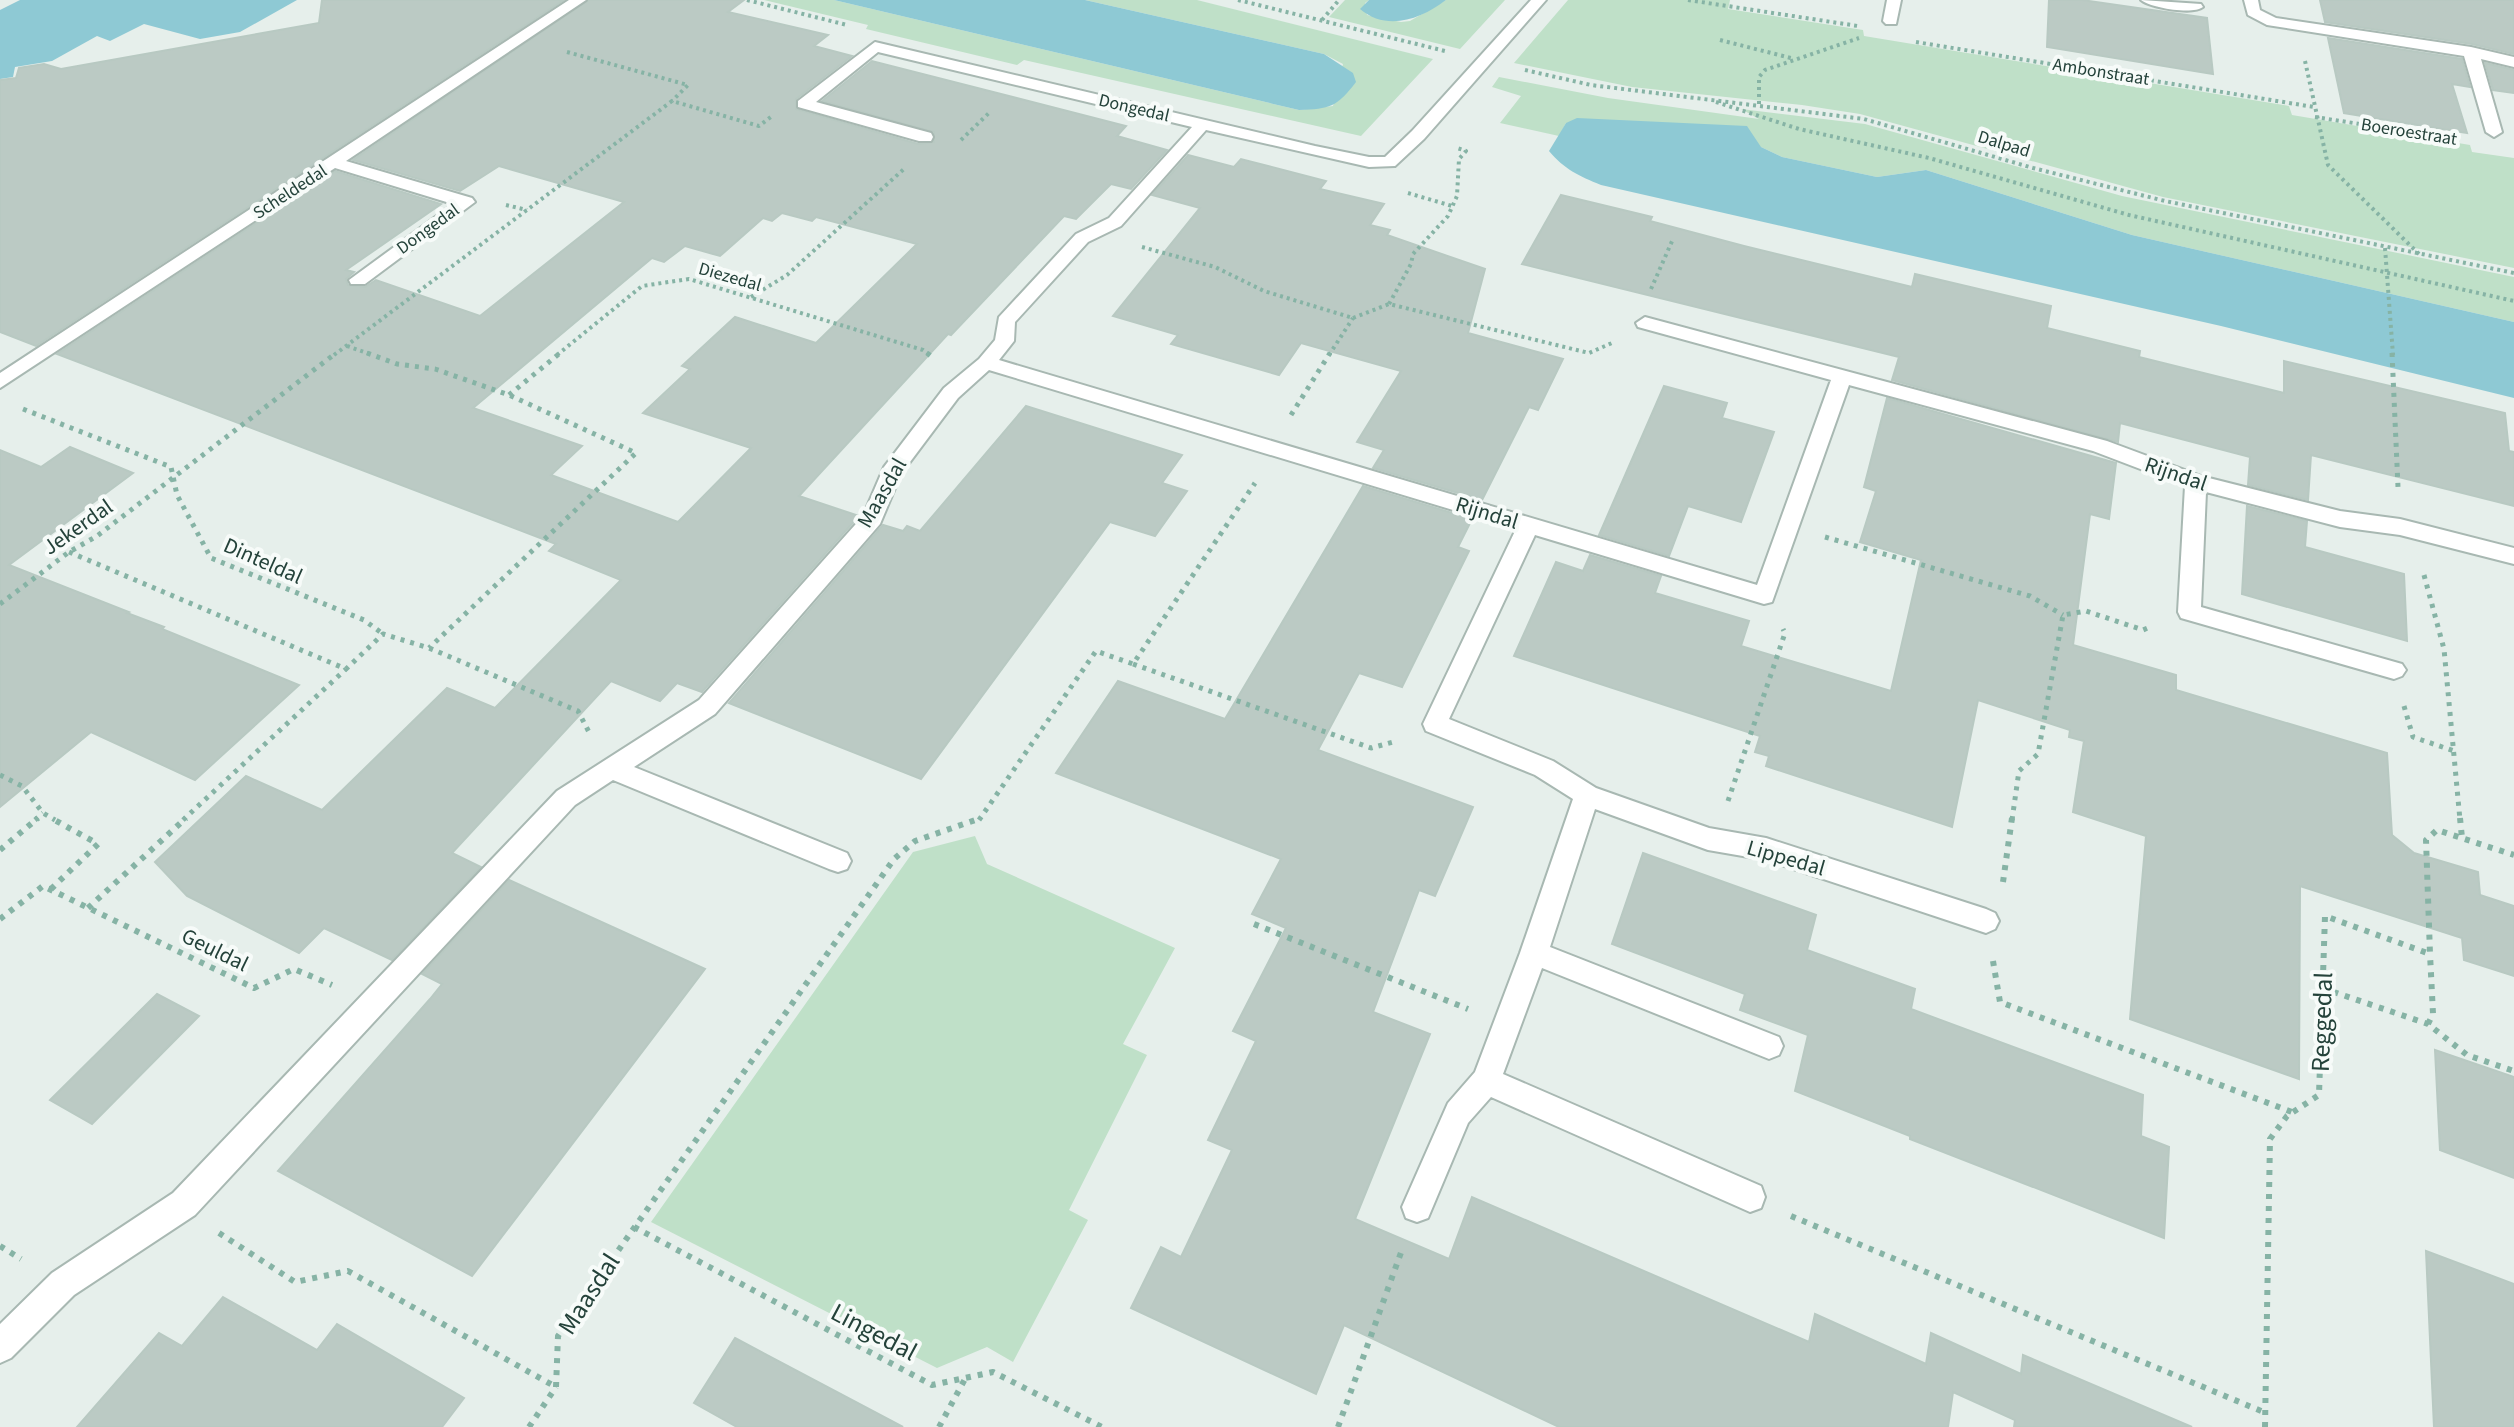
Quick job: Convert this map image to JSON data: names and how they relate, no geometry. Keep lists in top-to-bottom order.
{
  "streets": {
    "street": [
      "Dongedal",
      "Scheldedal",
      "Rijndal",
      "Maasdal",
      "Lippedal"
    ],
    "path": [
      "Ambonstraat",
      "Boeroestraat",
      "Dalpad",
      "Diezedal",
      "Jekerdal",
      "Dinteldal",
      "Geuldal",
      "Reggedal",
      "Lingedal"
    ]
  },
  "crossings": [
    ["Dongedal", "Dalpad"],
    ["Dongedal", "Scheldedal"],
    ["Dongedal", "Maasdal"],
    ["Diezedal", "Maasdal"],
    ["Rijndal", "Maasdal"],
    ["Maasdal", "Dinteldal"],
    ["Maasdal", "Geuldal"],
    ["Maasdal", "Lingedal"],
    ["Jekerdal", "Dinteldal"]
  ]
}
